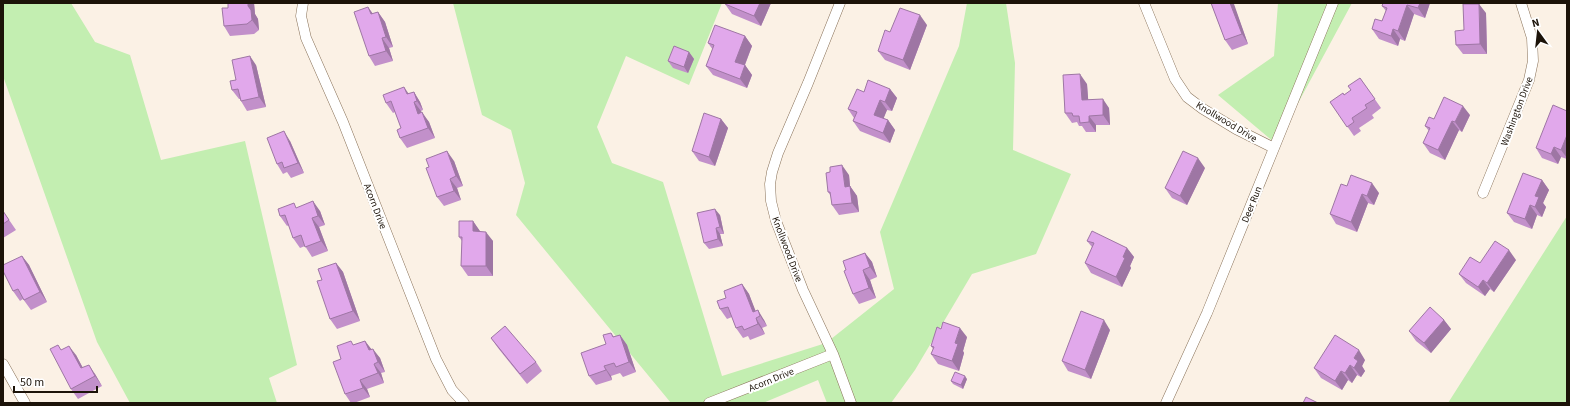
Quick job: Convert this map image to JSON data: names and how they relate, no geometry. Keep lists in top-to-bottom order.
{
  "streets": {
    "street": [
      "Washington Drive",
      "Knollwood Drive",
      "Deer Run",
      "Acorn Drive"
    ]
  },
  "crossings": [
    ["Knollwood Drive", "Deer Run"],
    ["Knollwood Drive", "Acorn Drive"]
  ],
  "scale_bar": "50 m",
  "north": "top"
}
